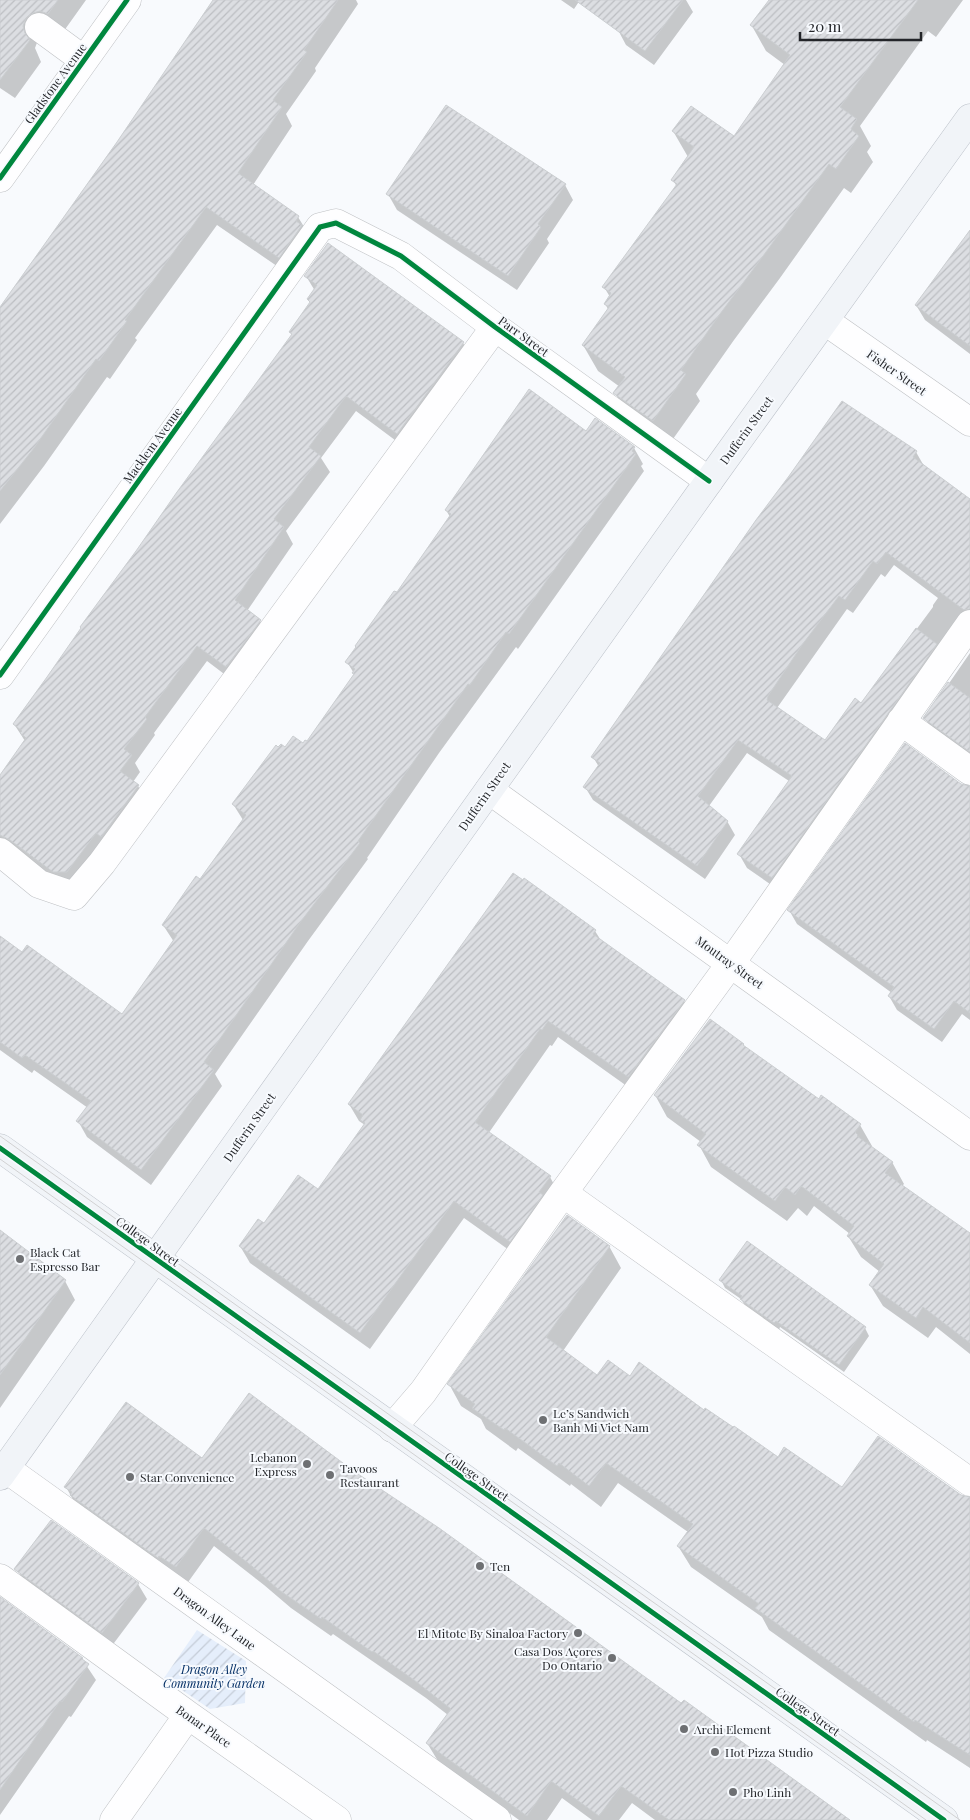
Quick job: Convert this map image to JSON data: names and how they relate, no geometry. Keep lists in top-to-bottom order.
{
  "streets": {
    "main road": ["Dufferin Street", "College Street"],
    "street": [
      "Gladstone Avenue",
      "Parr Street",
      "Fisher Street",
      "Macklem Avenue",
      "Moutray Street",
      "Dragon Alley Lane",
      "Bonar Place"
    ]
  },
  "crossings": [
    ["Parr Street", "Dufferin Street"],
    ["Parr Street", "Macklem Avenue"],
    ["Fisher Street", "Dufferin Street"],
    ["Dufferin Street", "Moutray Street"],
    ["Dufferin Street", "College Street"],
    ["Dufferin Street", "Dragon Alley Lane"]
  ],
  "parks": ["Dragon Alley Community Garden"],
  "places": [
    "Black Cat Espresso Bar",
    "Le’s Sandwich Banh Mi Viet Nam",
    "Lebanon Express",
    "Tavoos Restaurant",
    "Star Convenience",
    "Ten",
    "El Mitote By Sinaloa Factory",
    "Casa Dos Açores Do Ontario",
    "Archi Element",
    "Hot Pizza Studio",
    "Pho Linh"
  ],
  "scale_bar": "20 m"
}
